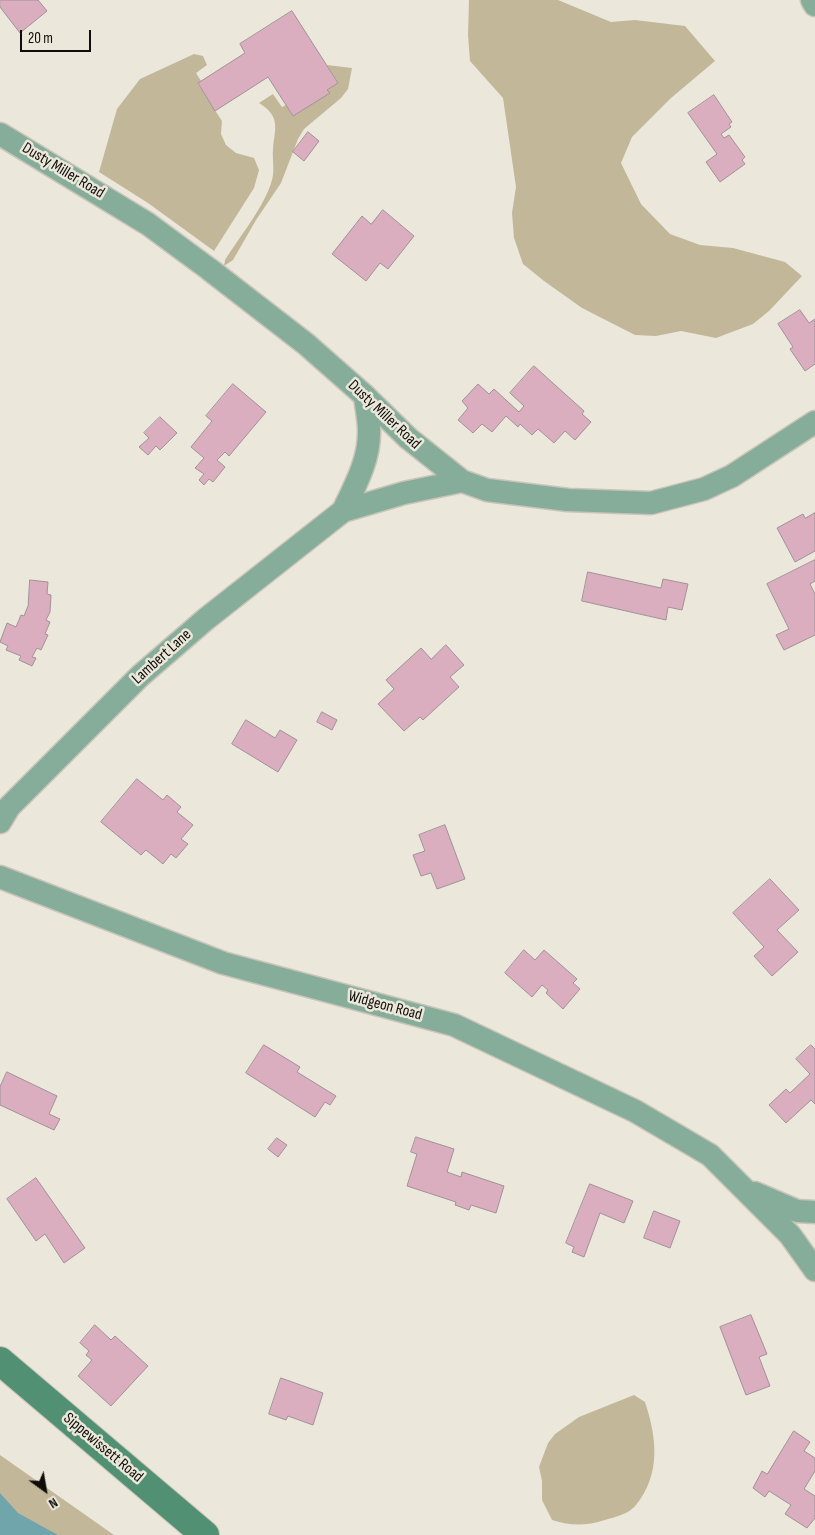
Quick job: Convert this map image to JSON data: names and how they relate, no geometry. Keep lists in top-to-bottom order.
{
  "streets": {
    "main road": ["Sippewissett Road"],
    "street": ["Dusty Miller Road", "Lambert Lane", "Widgeon Road"]
  },
  "crossings": [
    ["Dusty Miller Road", "Lambert Lane"]
  ],
  "scale_bar": "20 m",
  "north": "bottom right"
}
